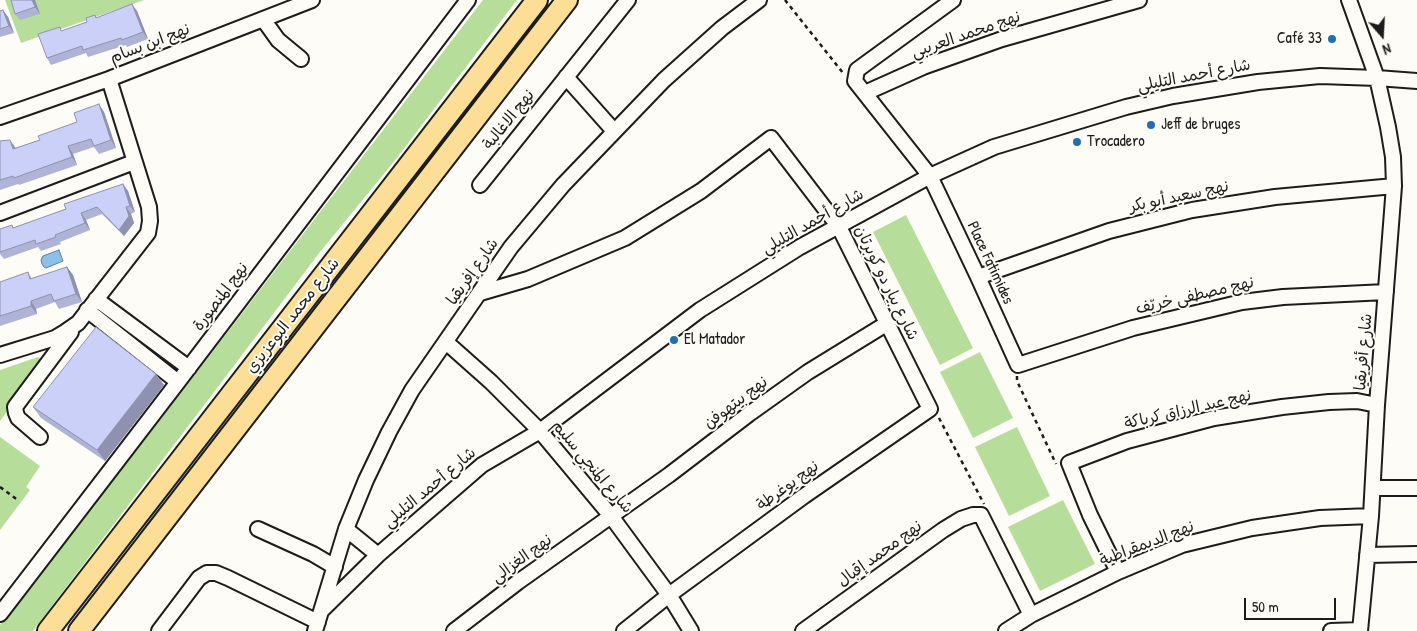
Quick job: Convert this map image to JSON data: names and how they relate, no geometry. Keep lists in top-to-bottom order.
{
  "streets": {
    "highway": ["شارع محمد البوعزيزي"],
    "street": [
      "نهج محمد العريبي",
      "نهج ابن بسام",
      "شارع أحمد التليلي",
      "نهج الاغالبة",
      "نهج سعيد أبو بكر",
      "Place Fatimides",
      "شارع إفريقيا",
      "شارع بيار دو كوبرتان",
      "نهج مصطفى خريّف",
      "نهج المنصورة",
      "شارع أفريقيا",
      "نهج بيتهوفن",
      "نهج عبد الرزاق كرباكة",
      "شارع المنجي سليم",
      "نهج يوغرطة",
      "نهج الديمقراطية",
      "نهج محمد إقبال",
      "نهج الغزالي"
    ]
  },
  "crossings": [
    ["نهج محمد العريبي", "Place Fatimides"],
    ["شارع أحمد التليلي", "Place Fatimides"],
    ["شارع أحمد التليلي", "شارع إفريقيا"],
    ["شارع أحمد التليلي", "شارع بيار دو كوبرتان"],
    ["شارع أحمد التليلي", "شارع أفريقيا"],
    ["شارع أحمد التليلي", "شارع المنجي سليم"],
    ["نهج سعيد أبو بكر", "Place Fatimides"],
    ["نهج سعيد أبو بكر", "شارع أفريقيا"],
    ["Place Fatimides", "نهج مصطفى خريّف"],
    ["شارع إفريقيا", "شارع بيار دو كوبرتان"],
    ["شارع إفريقيا", "شارع المنجي سليم"],
    ["شارع بيار دو كوبرتان", "نهج بيتهوفن"],
    ["شارع بيار دو كوبرتان", "نهج يوغرطة"],
    ["نهج مصطفى خريّف", "شارع أفريقيا"],
    ["شارع أفريقيا", "نهج عبد الرزاق كرباكة"],
    ["شارع أفريقيا", "نهج الديمقراطية"],
    ["نهج بيتهوفن", "شارع المنجي سليم"],
    ["نهج بيتهوفن", "نهج الغزالي"],
    ["شارع المنجي سليم", "نهج يوغرطة"],
    ["شارع المنجي سليم", "نهج الغزالي"]
  ],
  "places": [
    "Café 33",
    "Jeff de bruges",
    "Trocadero",
    "El Matador"
  ],
  "scale_bar": "50 m",
  "north": "bottom"
}
